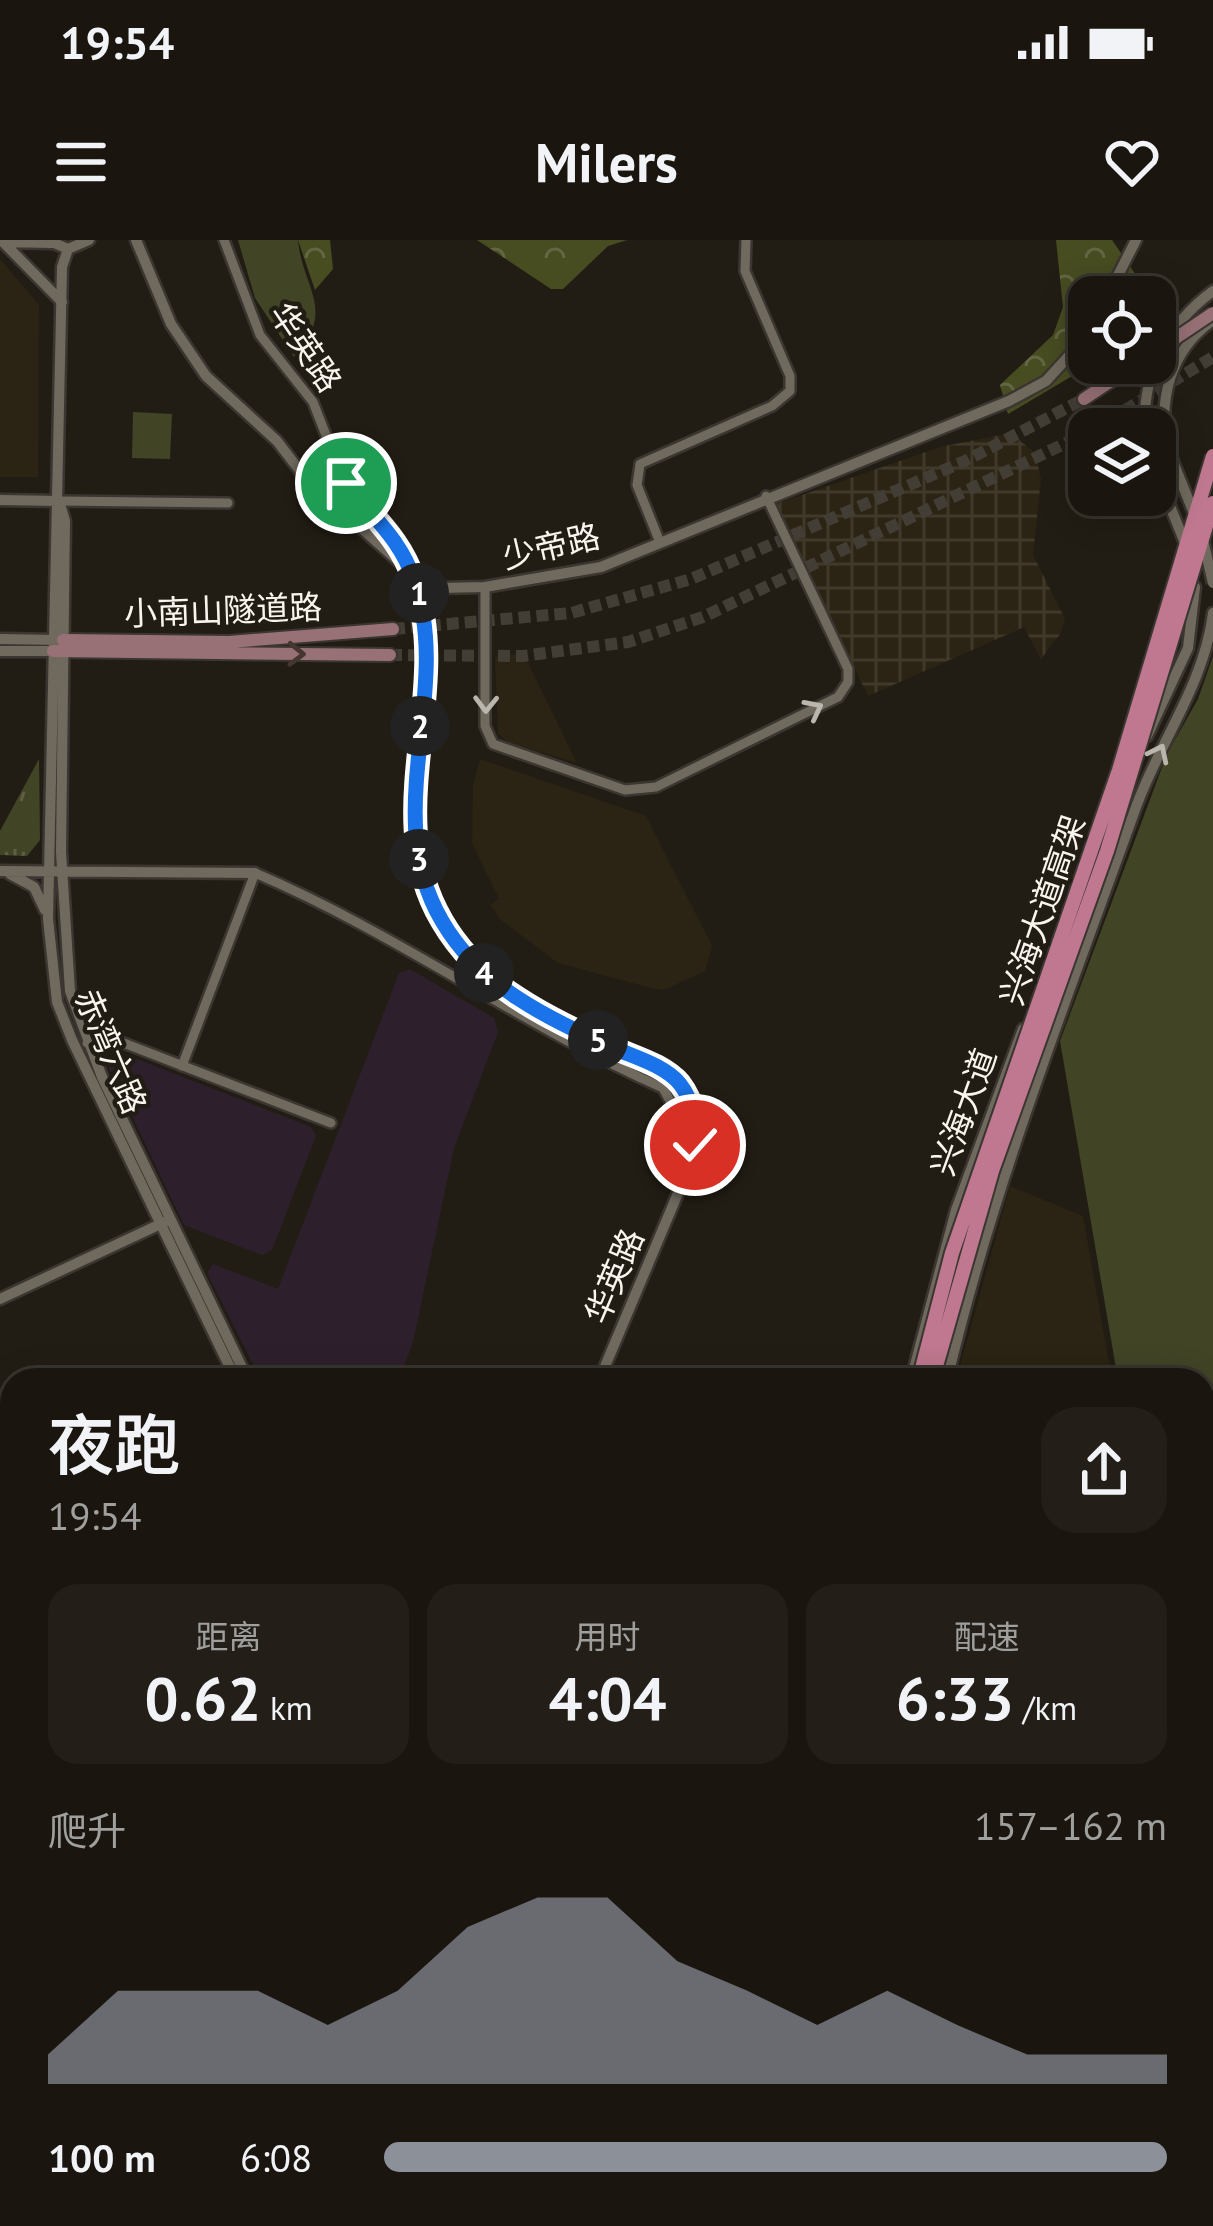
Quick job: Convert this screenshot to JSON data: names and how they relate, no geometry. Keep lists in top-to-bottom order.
{
  "streets": {
    "main road": ["小南山隧道路", "兴海大道高架"],
    "street": [
      "华英路",
      "少帝路",
      "赤湾六路",
      "兴海大道"
    ]
  },
  "crossings": [
    ["华英路", "少帝路"],
    ["小南山隧道路", "赤湾六路"]
  ],
  "page": {
    "status": "19:54",
    "header": "Milers",
    "pins": [
      "1",
      "2",
      "3",
      "4",
      "5"
    ],
    "heading": ["夜跑", "19:54"],
    "stats": [
      ["距离", "0.62 km"],
      ["用时", "4:04"],
      ["配速", "6:33 /km"]
    ],
    "chart": ["爬升", "157–162 m"],
    "list": [
      {
        "name": "100 m",
        "note": "6:08"
      }
    ]
  }
}
